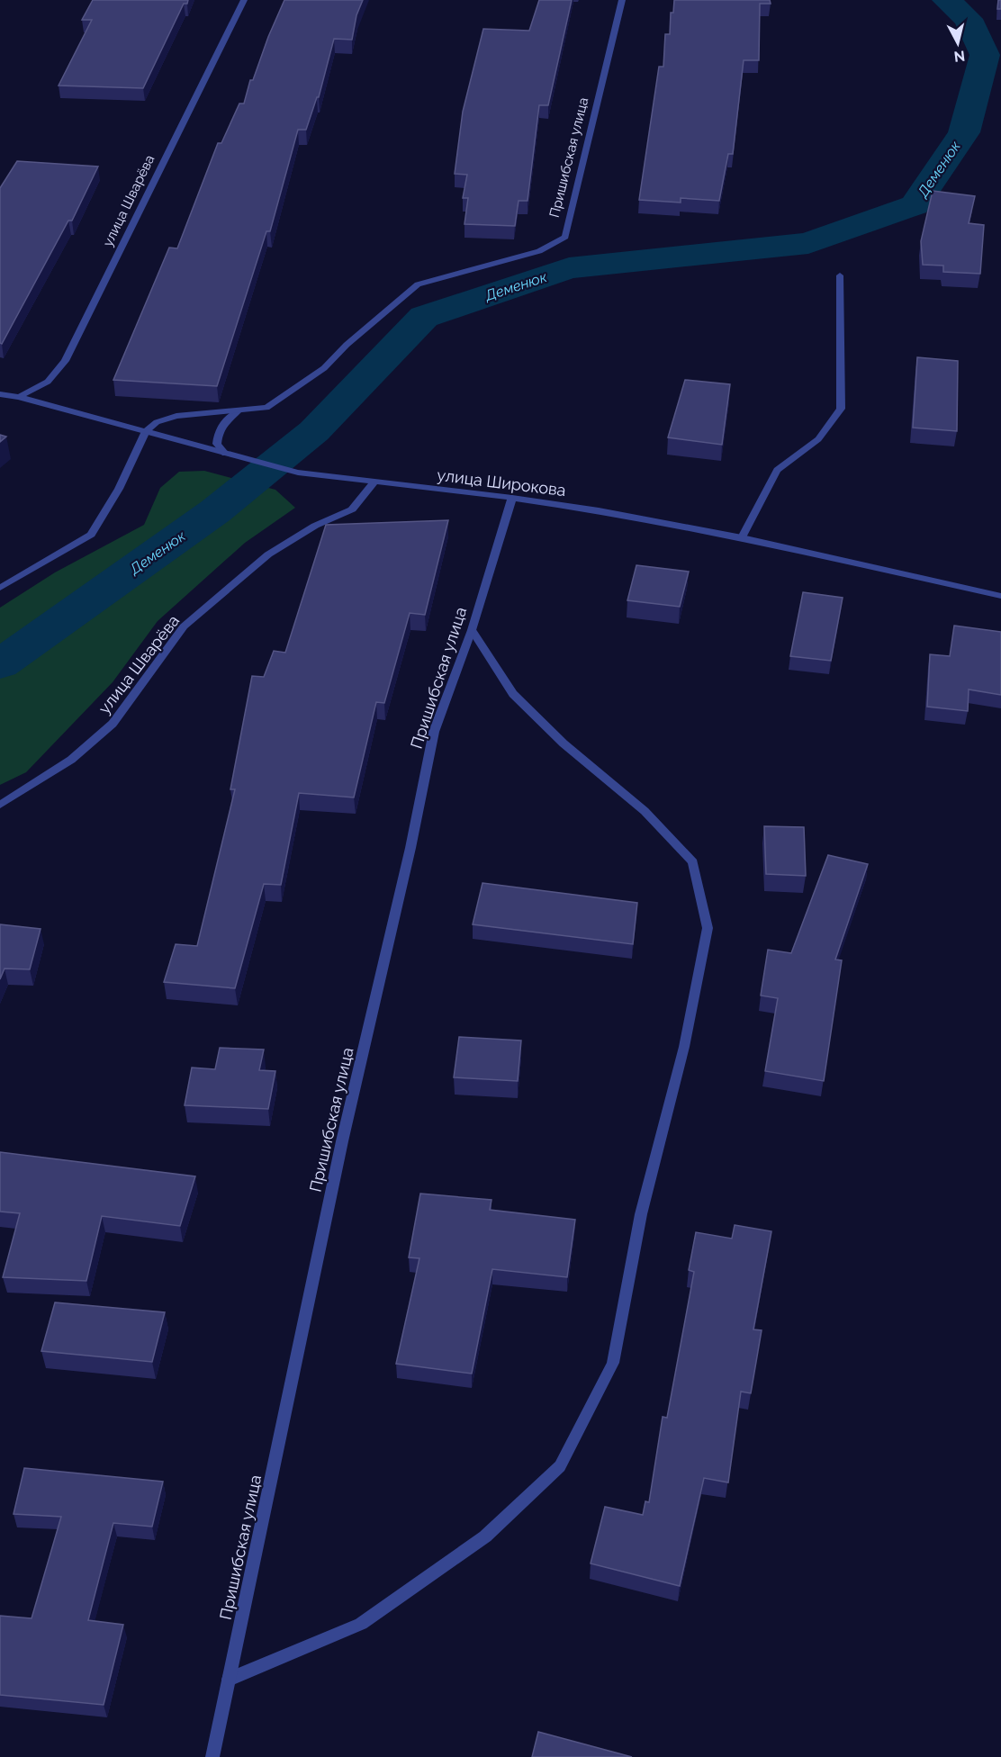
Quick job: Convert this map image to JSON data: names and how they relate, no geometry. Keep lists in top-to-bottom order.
{
  "streets": {
    "street": ["Пришибская улица", "улица Шварёва", "улица Широкова"]
  },
  "crossings": [
    ["Пришибская улица", "улица Широкова"],
    ["улица Шварёва", "улица Широкова"]
  ],
  "water": ["Деменюк"],
  "north": "bottom"
}
